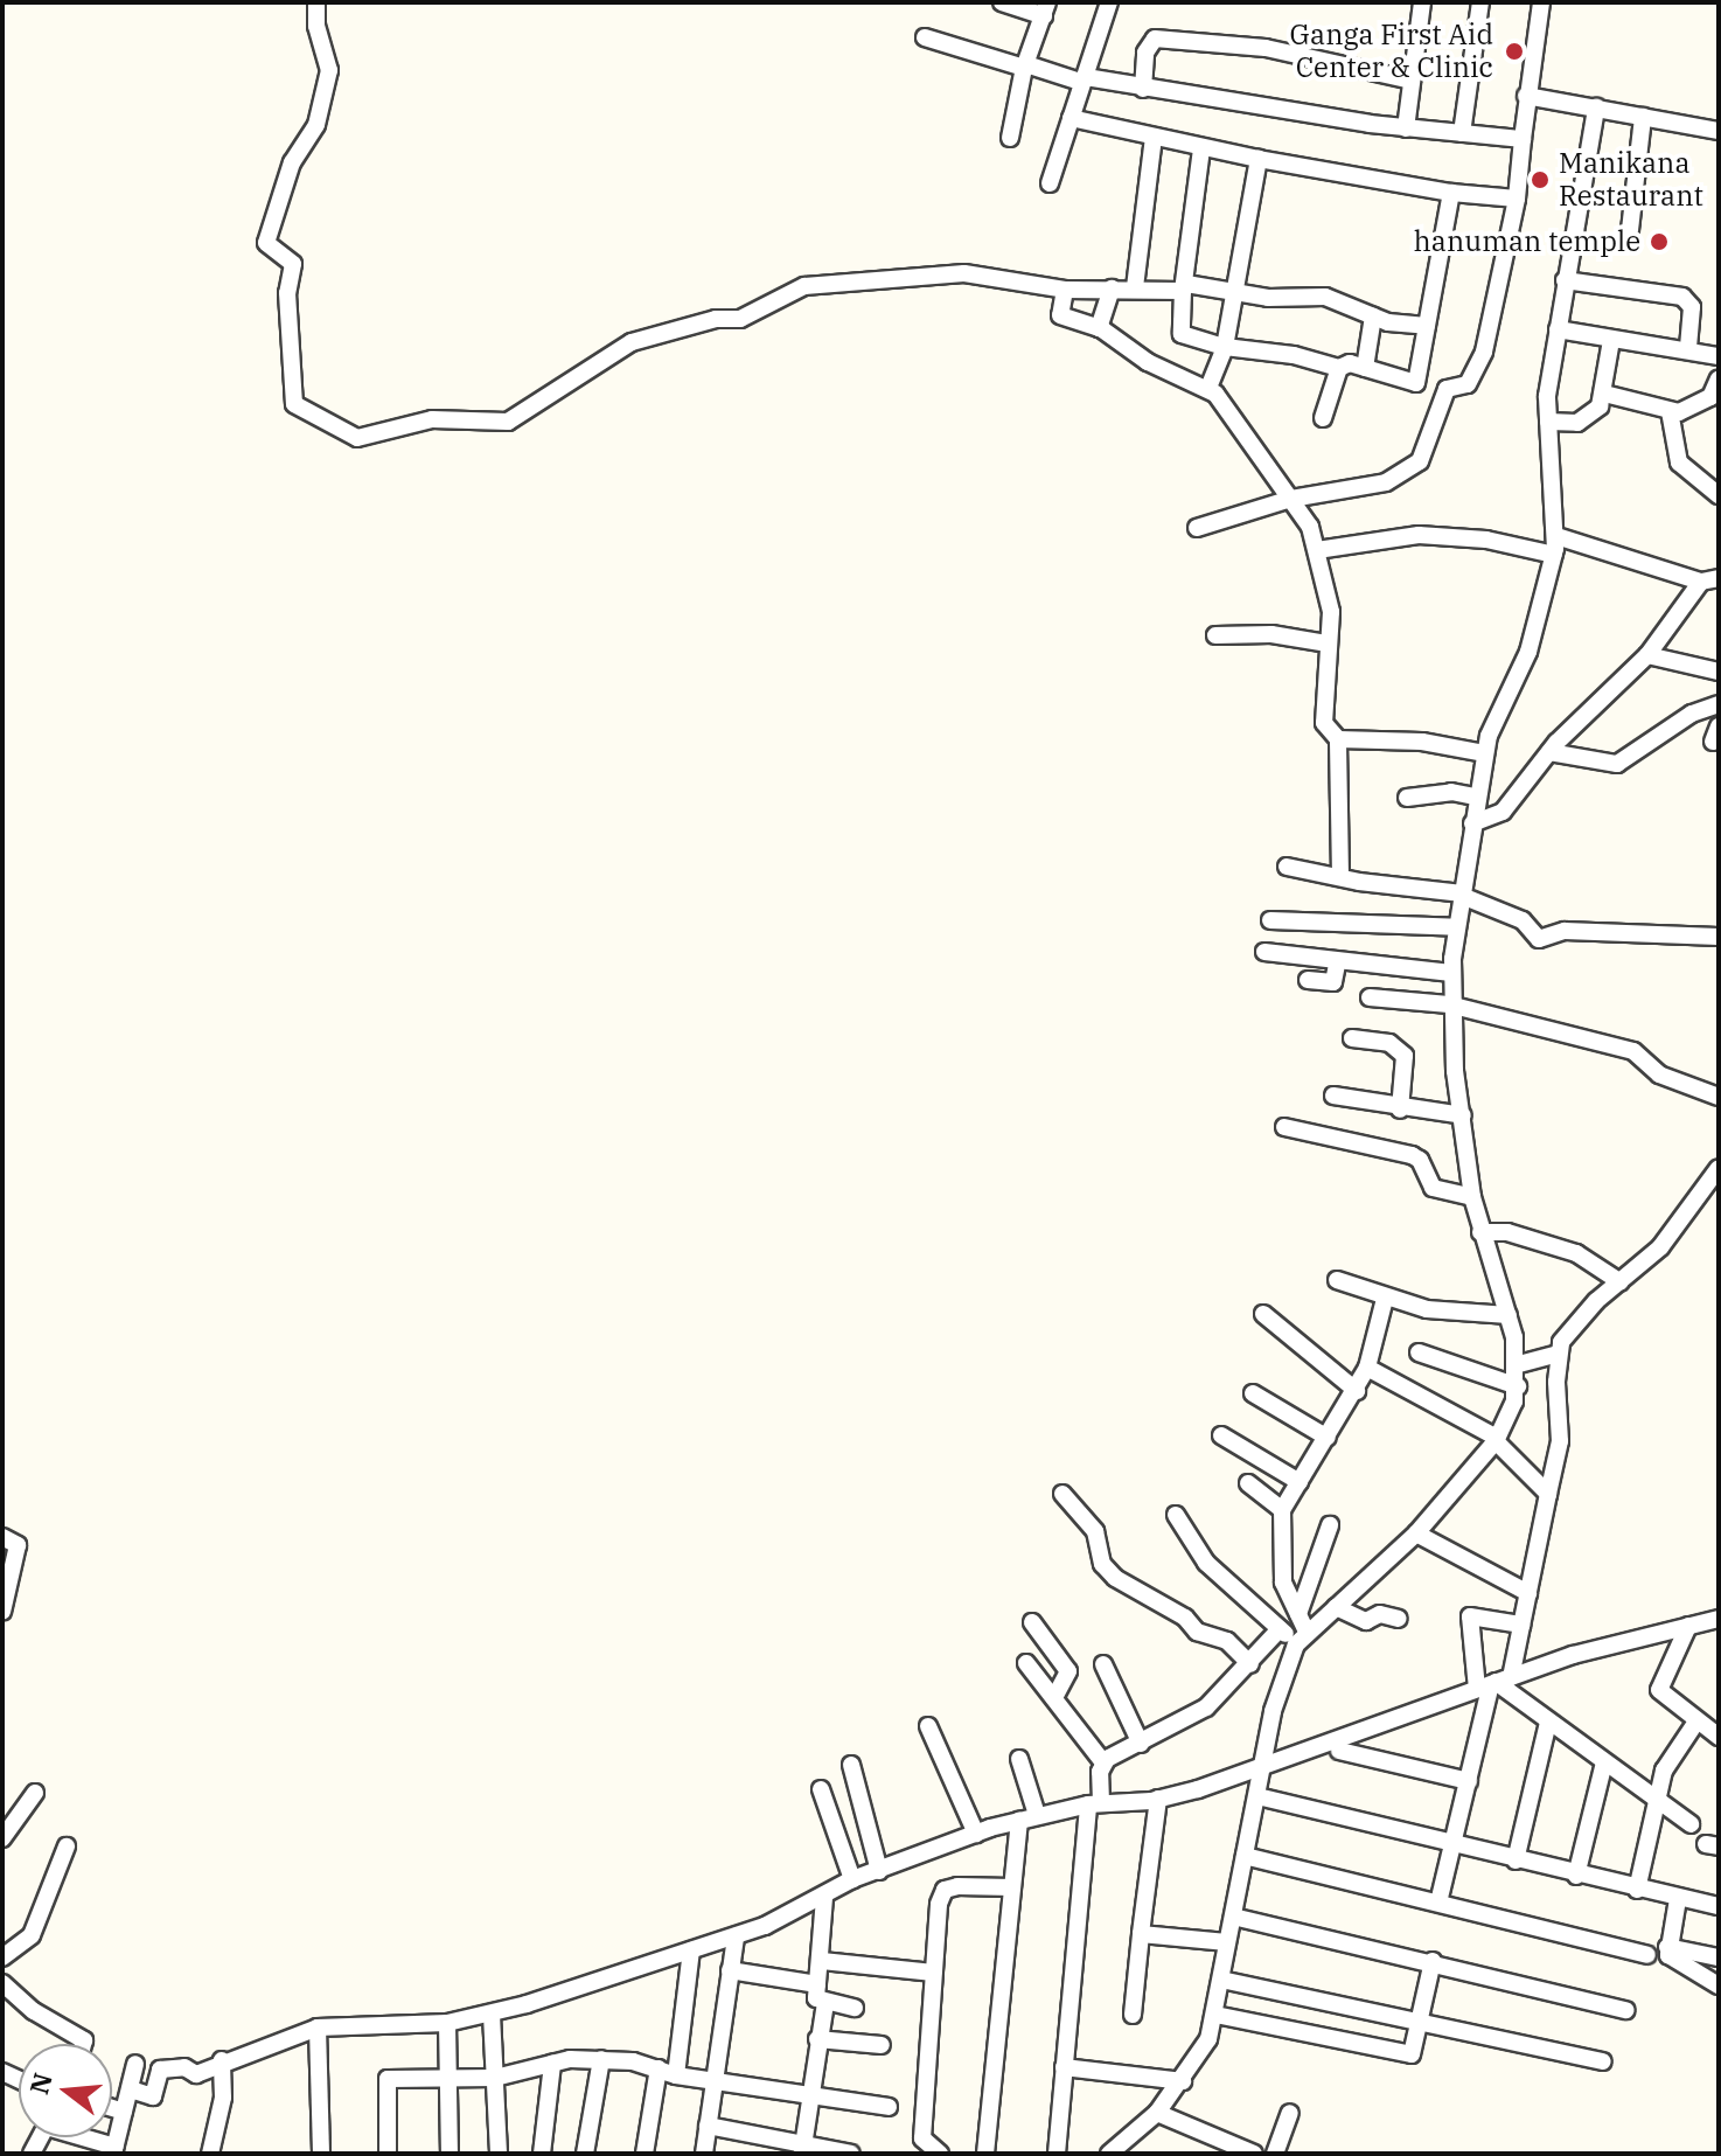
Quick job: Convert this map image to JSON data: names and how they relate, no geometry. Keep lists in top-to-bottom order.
{
  "places": ["Ganga First Aid Center & Clinic", "Manikana Restaurant", "hanuman temple"],
  "north": "left"
}
